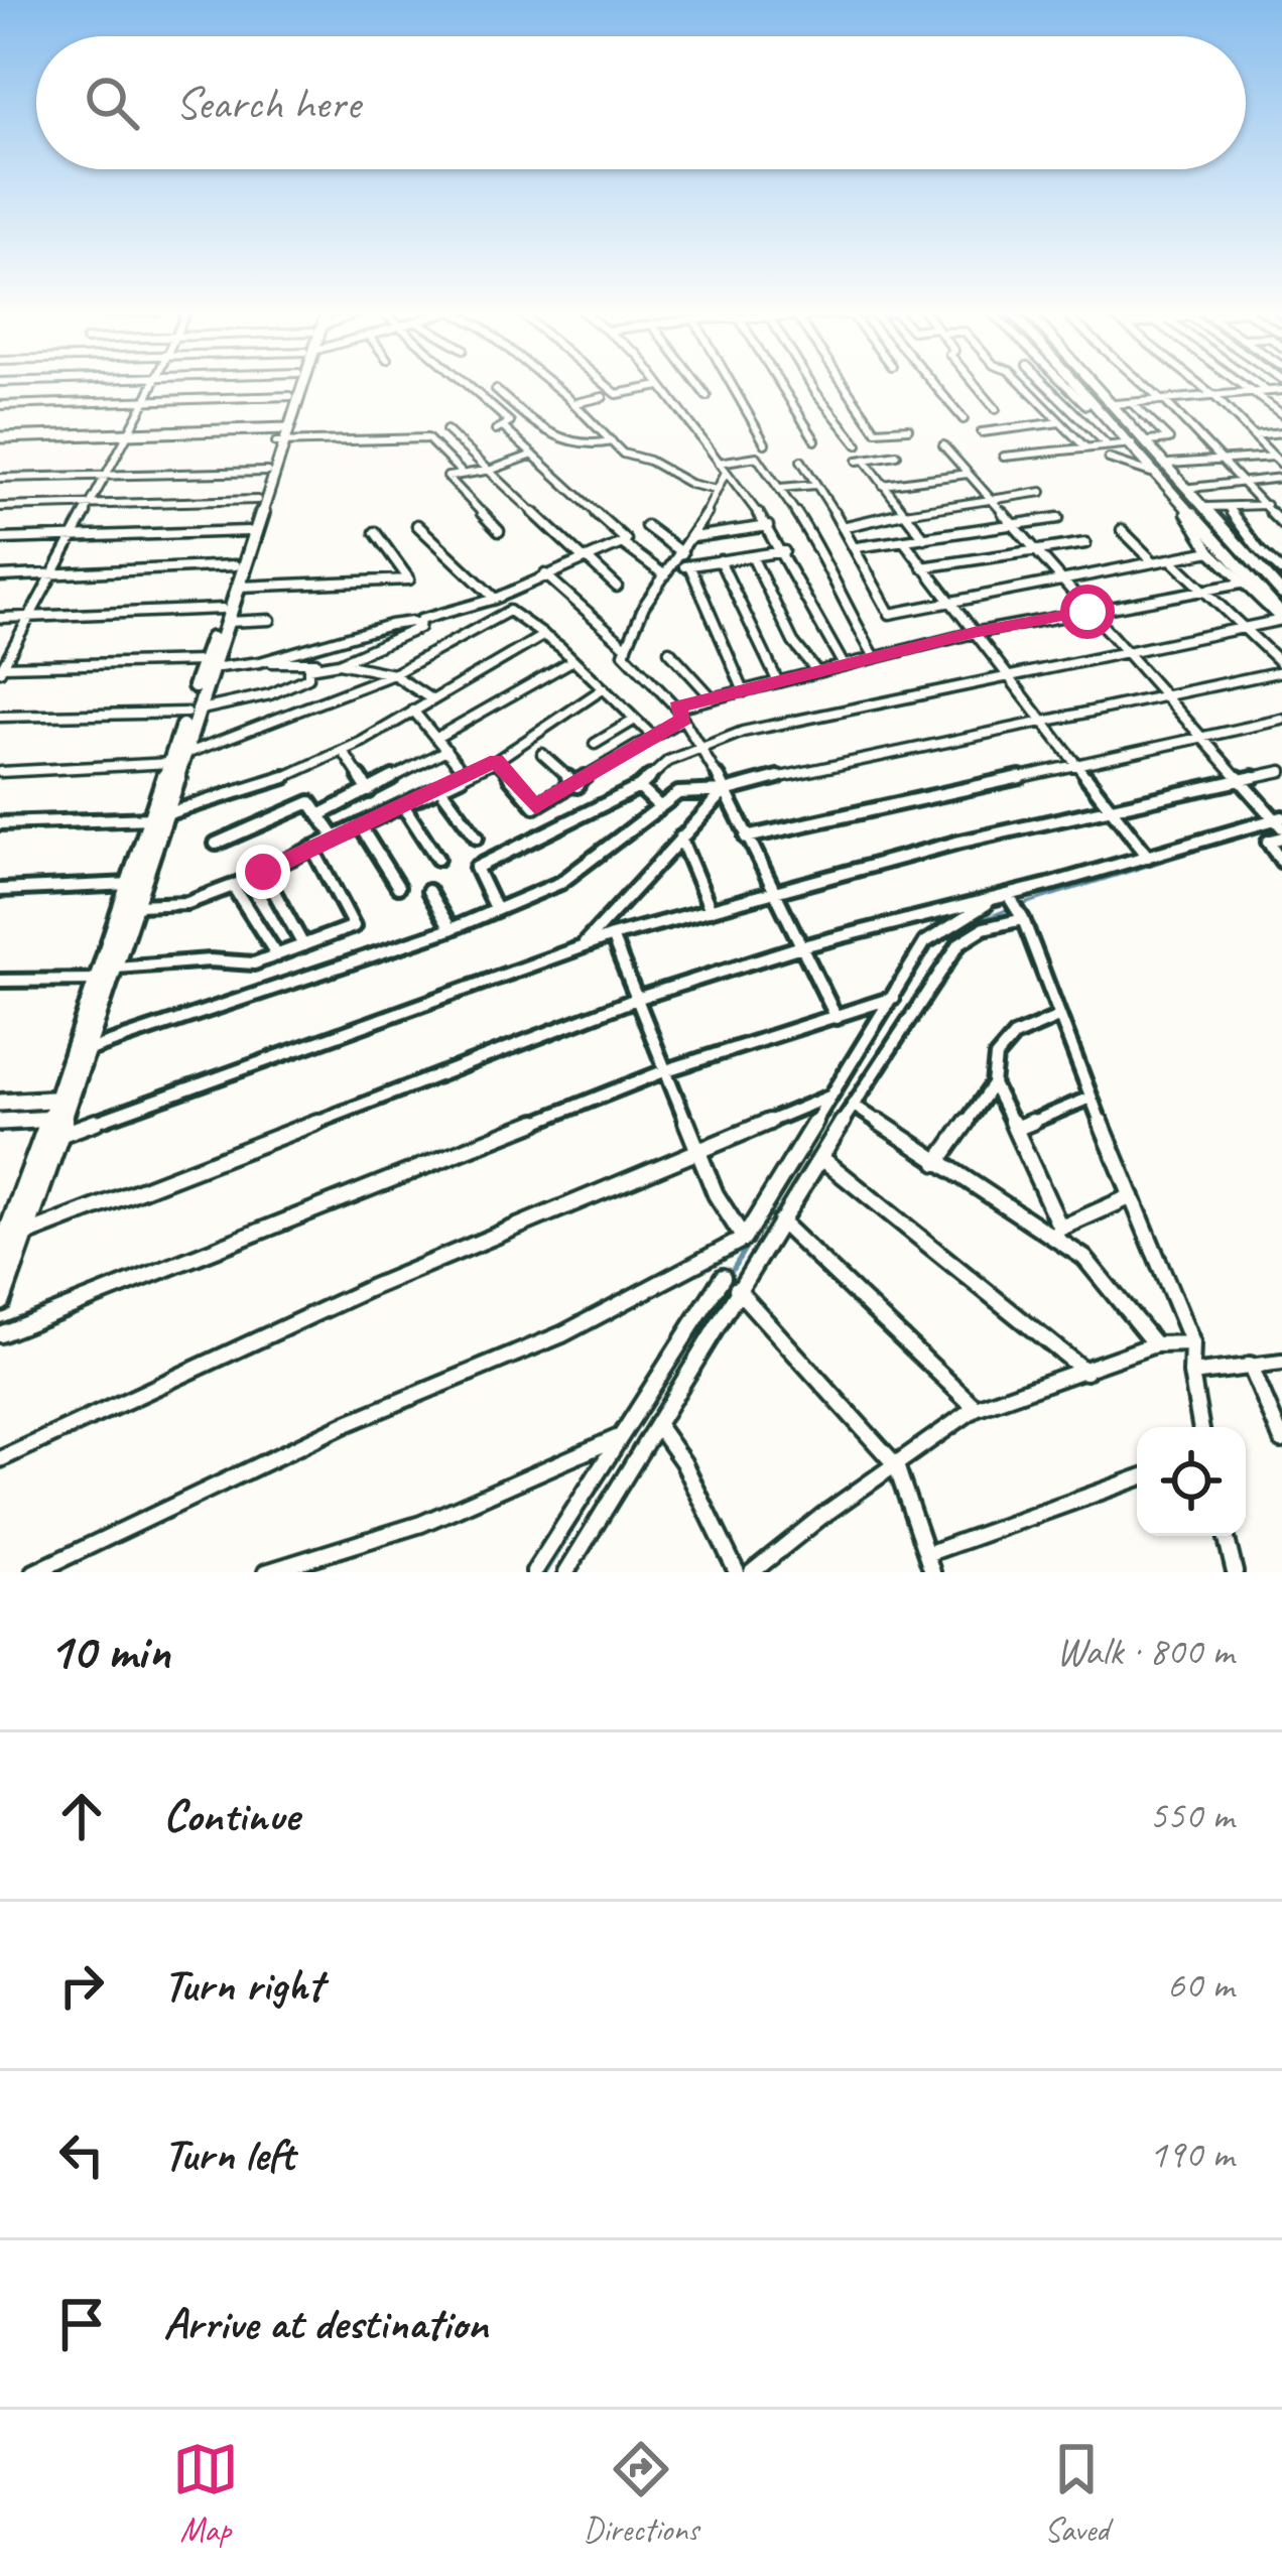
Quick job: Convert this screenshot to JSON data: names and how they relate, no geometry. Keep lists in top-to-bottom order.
{
  "page": {
    "search": "Search here",
    "heading": ["10 min", "Walk · 800 m"],
    "list": [
      ["Continue", "550 m"],
      ["Turn right", "60 m"],
      ["Turn left", "190 m"],
      "Arrive at destination"
    ],
    "nav": ["Map", "Directions", "Saved"]
  }
}
